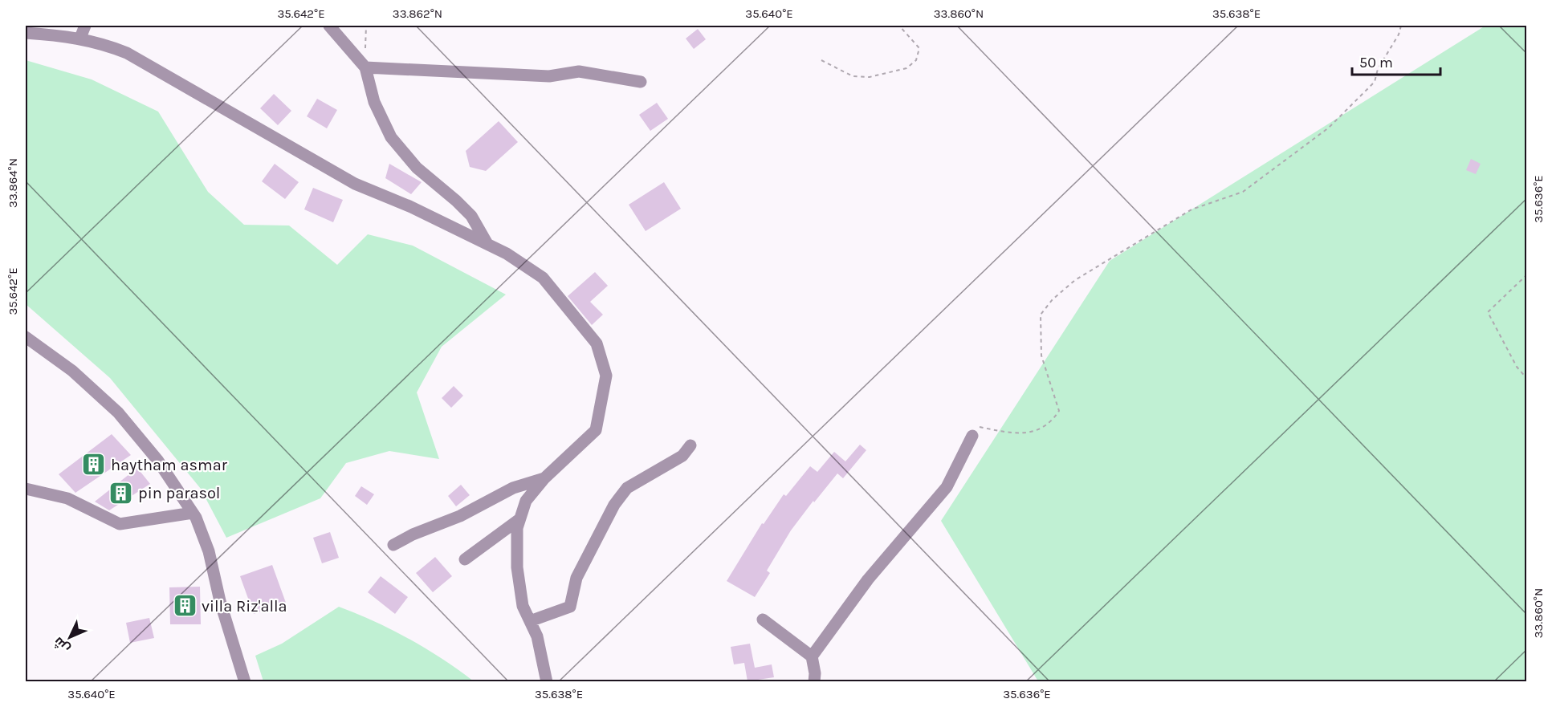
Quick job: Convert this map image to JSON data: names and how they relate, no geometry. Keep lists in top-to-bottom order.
{
  "places": {
    "building": ["haytham asmar", "pin parasol", "villa Riz'alla"]
  },
  "scale_bar": "50 m",
  "north": "bottom left",
  "coordinates": [
    "35.642°E",
    "33.862°N",
    "35.640°E",
    "33.860°N",
    "35.638°E",
    "33.864°N",
    "35.636°E"
  ]
}
